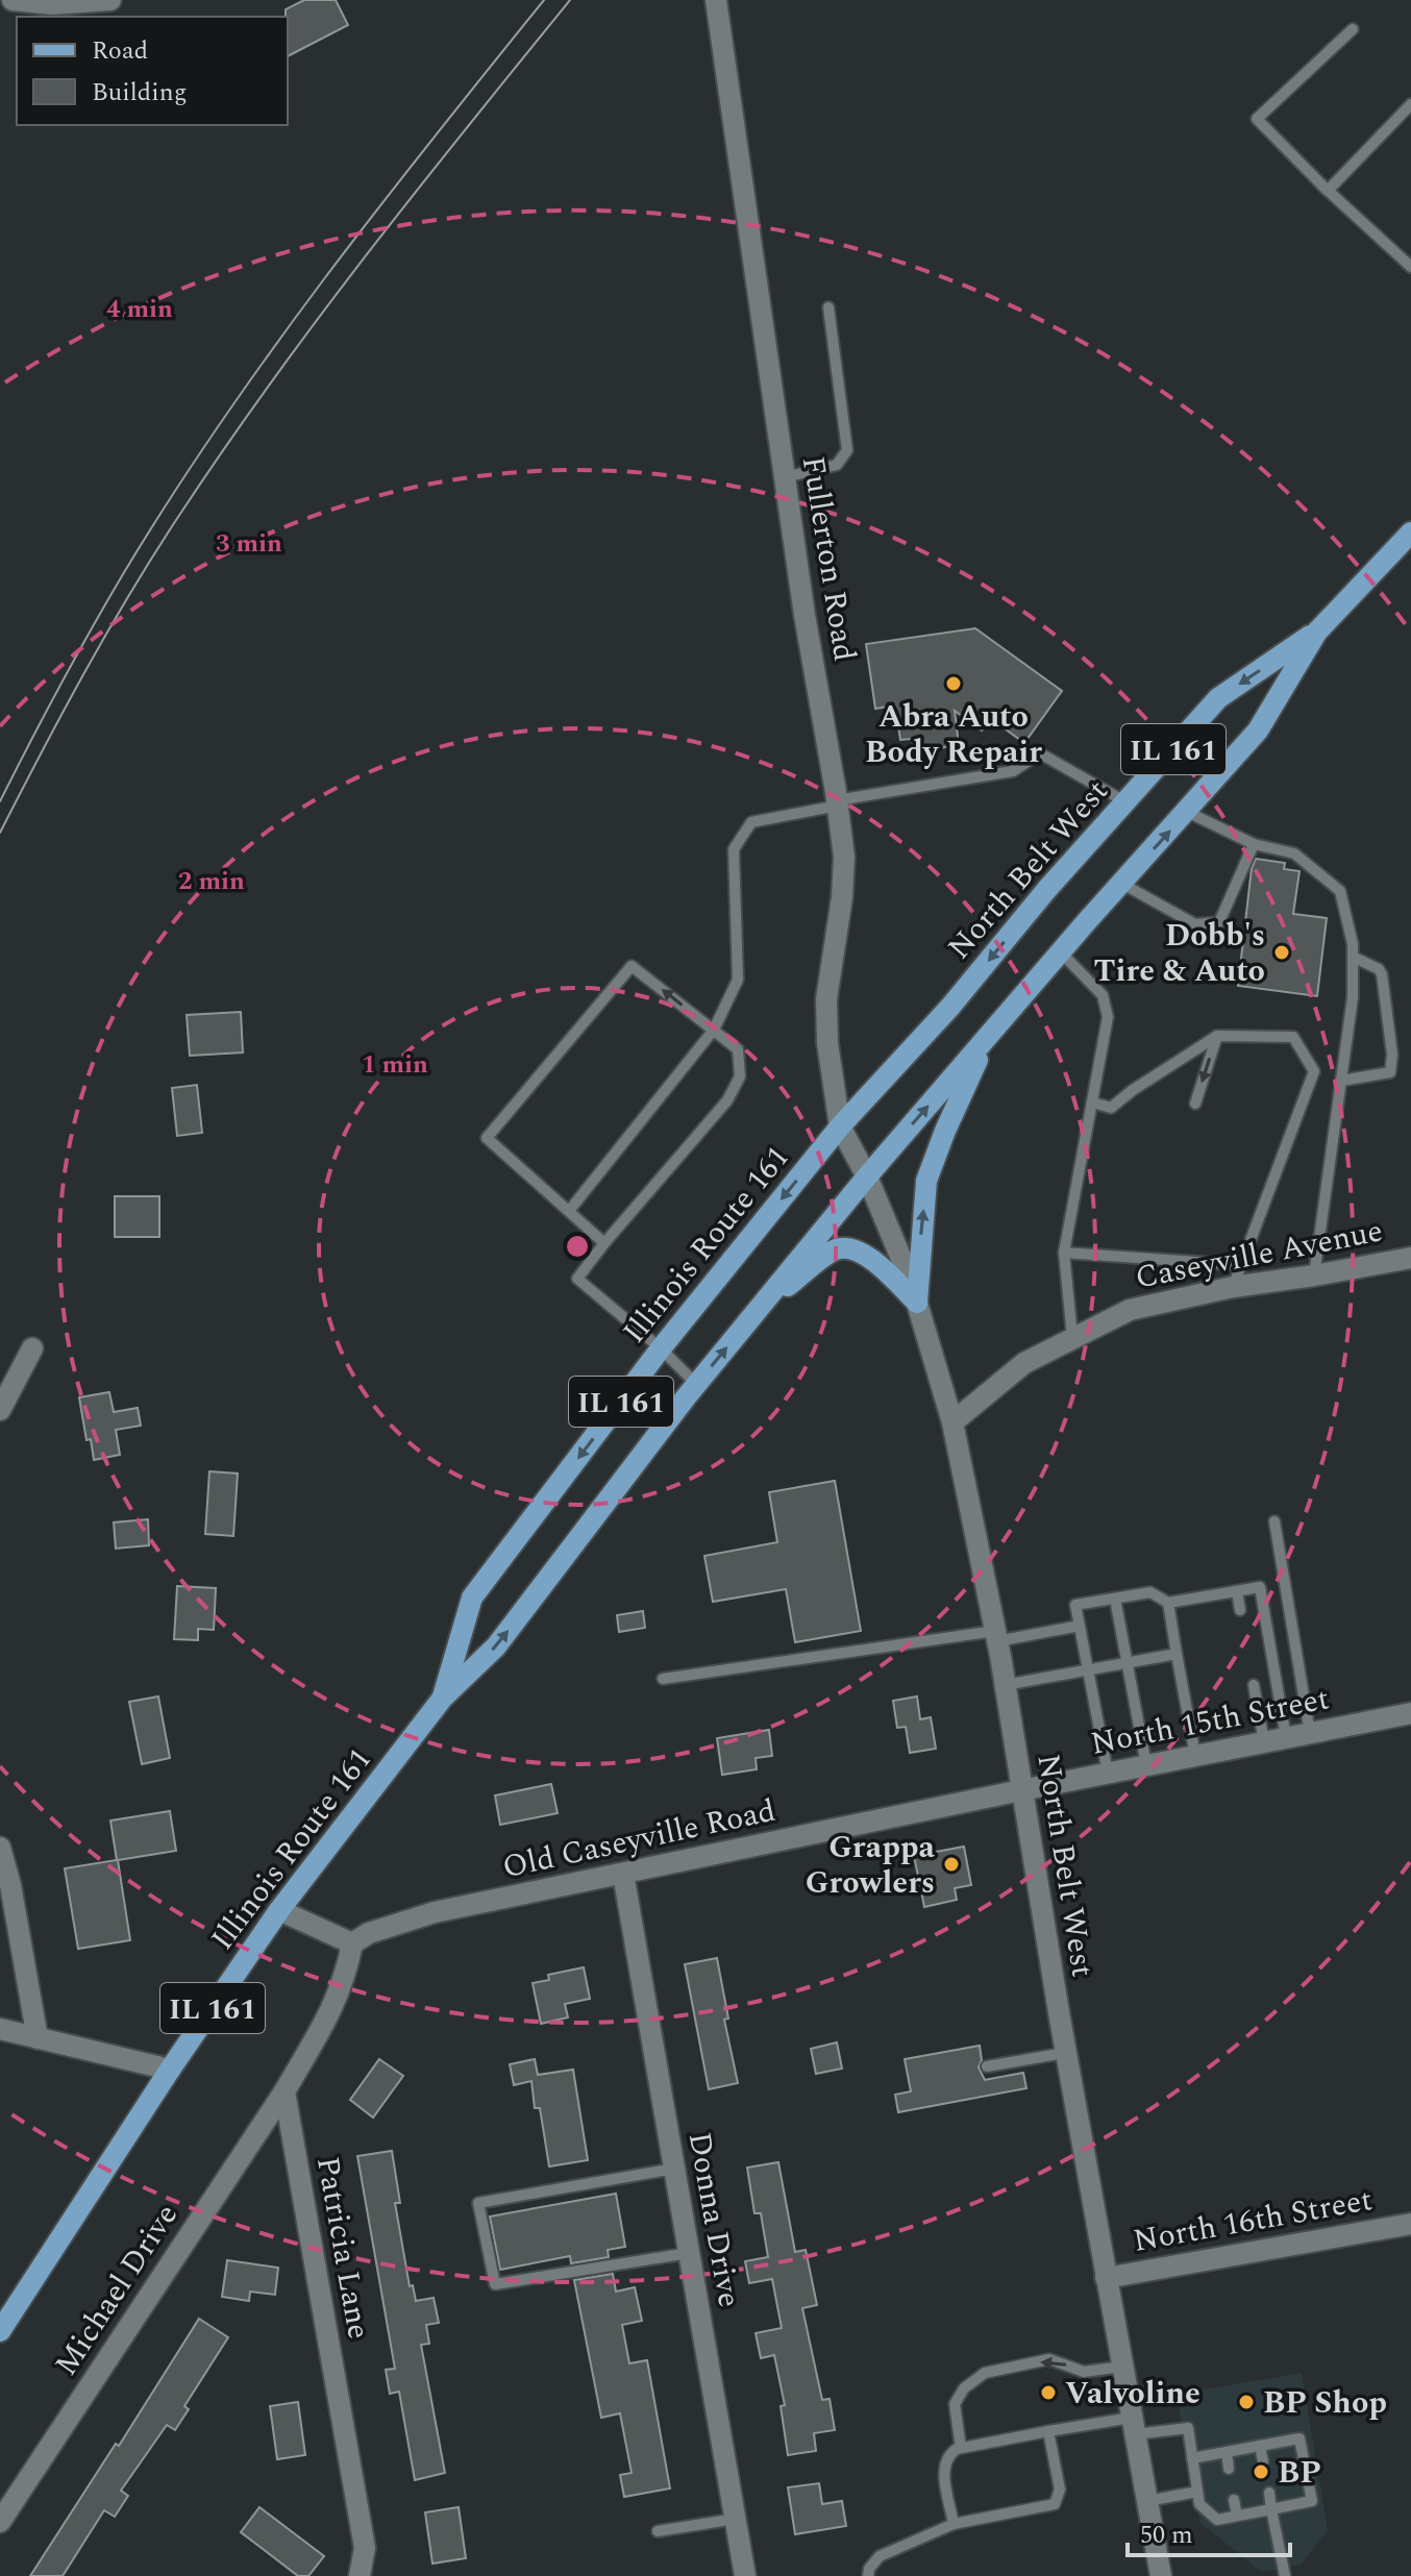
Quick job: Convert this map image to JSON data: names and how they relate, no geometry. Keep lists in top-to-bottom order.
{
  "streets": {
    "main road": ["IL 161", "North Belt West", "Illinois Route 161"],
    "street": [
      "Fullerton Road",
      "Caseyville Avenue",
      "North 15th Street",
      "Old Caseyville Road",
      "Donna Drive",
      "North 16th Street",
      "Patricia Lane",
      "Michael Drive"
    ]
  },
  "crossings": [
    ["Fullerton Road", "North Belt West"],
    ["Fullerton Road", "Illinois Route 161"],
    ["North Belt West", "Illinois Route 161"],
    ["North Belt West", "Caseyville Avenue"],
    ["North Belt West", "North 15th Street"],
    ["North Belt West", "Old Caseyville Road"],
    ["North Belt West", "North 16th Street"],
    ["North 15th Street", "Old Caseyville Road"],
    ["Old Caseyville Road", "Donna Drive"],
    ["Patricia Lane", "Michael Drive"]
  ],
  "places": [
    "Abra Auto Body Repair",
    "Dobb's Tire & Auto",
    "Grappa Growlers",
    "Valvoline",
    "BP Shop",
    "BP"
  ],
  "legend": ["Road", "Building"],
  "scale_bar": "50 m",
  "rings": [
    "4 min",
    "3 min",
    "2 min",
    "1 min"
  ]
}
